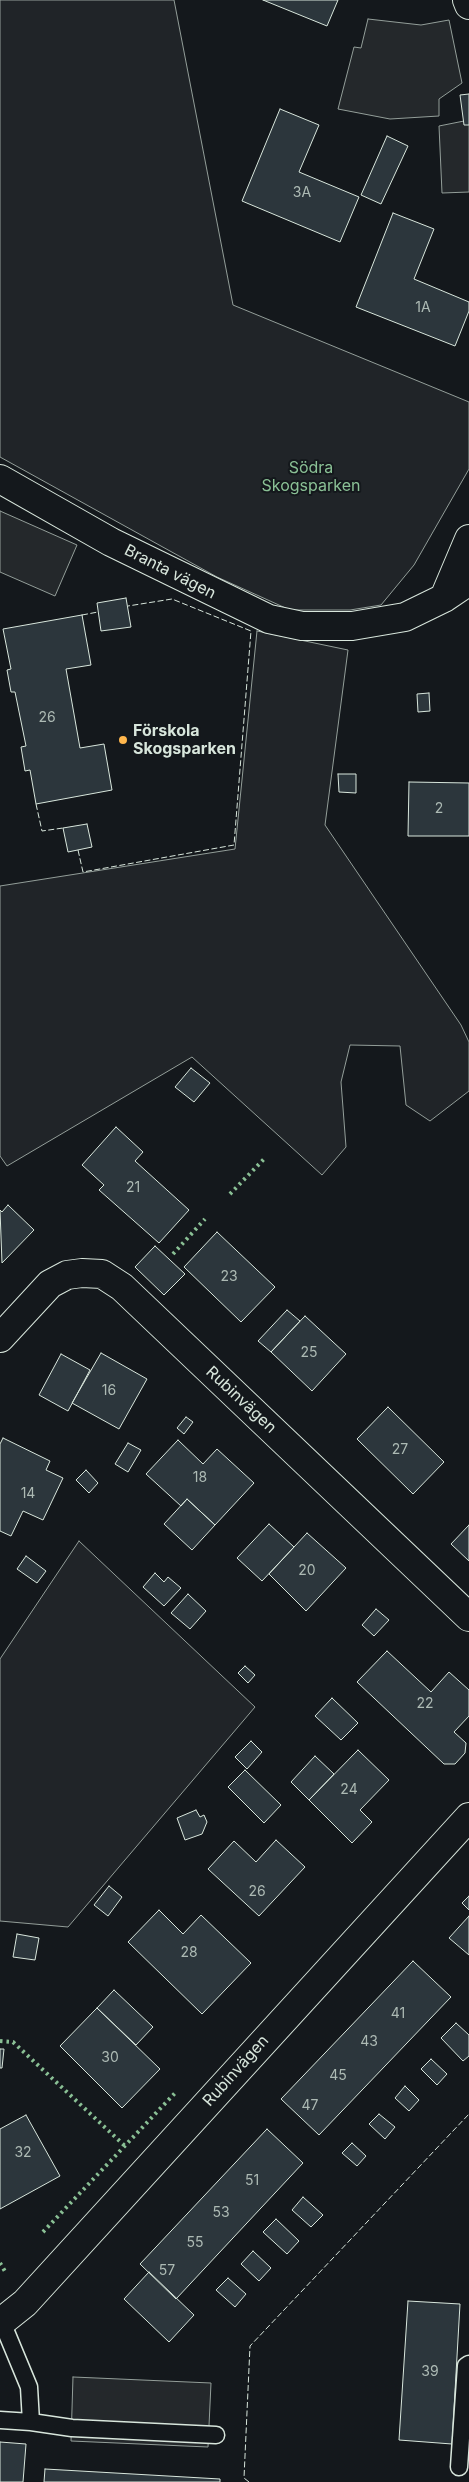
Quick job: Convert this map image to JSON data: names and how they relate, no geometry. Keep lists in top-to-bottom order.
{
  "streets": {
    "street": ["Branta vägen", "Rubinvägen"]
  },
  "parks": ["Södra Skogsparken"],
  "places": ["Förskola Skogsparken"],
  "house_numbers": [
    "3A",
    "1A",
    "26",
    "2",
    "21",
    "23",
    "25",
    "16",
    "27",
    "18",
    "14",
    "20",
    "22",
    "24",
    "26",
    "28",
    "41",
    "43",
    "30",
    "45",
    "47",
    "32",
    "51",
    "53",
    "55",
    "57",
    "39"
  ]
}
